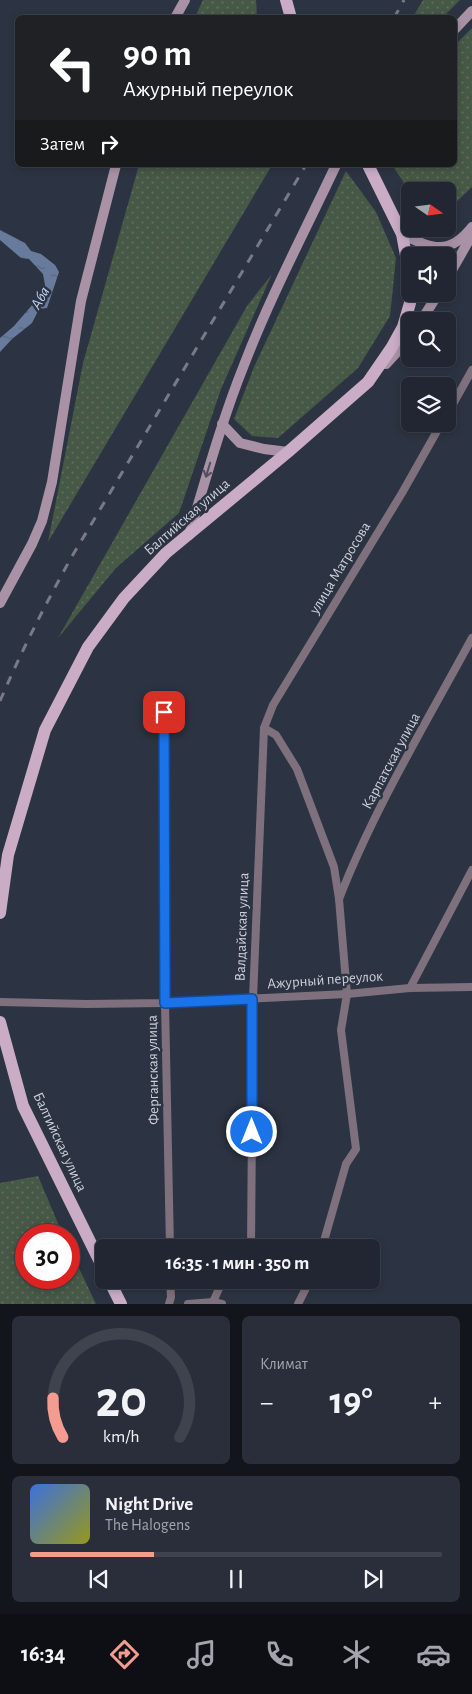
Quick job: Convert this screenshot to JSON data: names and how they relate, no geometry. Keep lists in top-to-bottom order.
{
  "streets": {
    "main road": ["Балтийская улица"],
    "street": [
      "улица Матросова",
      "Карпатская улица",
      "Валдайская улица",
      "Ажурный переулок",
      "Ферганская улица"
    ]
  },
  "crossings": [
    ["улица Матросова", "Карпатская улица"],
    ["улица Матросова", "Валдайская улица"],
    ["Карпатская улица", "Валдайская улица"],
    ["Карпатская улица", "Ажурный переулок"],
    ["Валдайская улица", "Ажурный переулок"],
    ["Ажурный переулок", "Ферганская улица"]
  ],
  "water": ["Аба"],
  "north": "right",
  "page": {
    "turn": ["90 m", "Ажурный переулок"],
    "then": "Затем",
    "limit": "30",
    "trip": "16:35 · 1 мин · 350 m",
    "tile": "Климат",
    "heat": ["−", "19°", "+"],
    "song": ["Night Drive", "The Halogens"],
    "tabs": "16:34",
    "gauge": ["20", "km/h"]
  }
}
